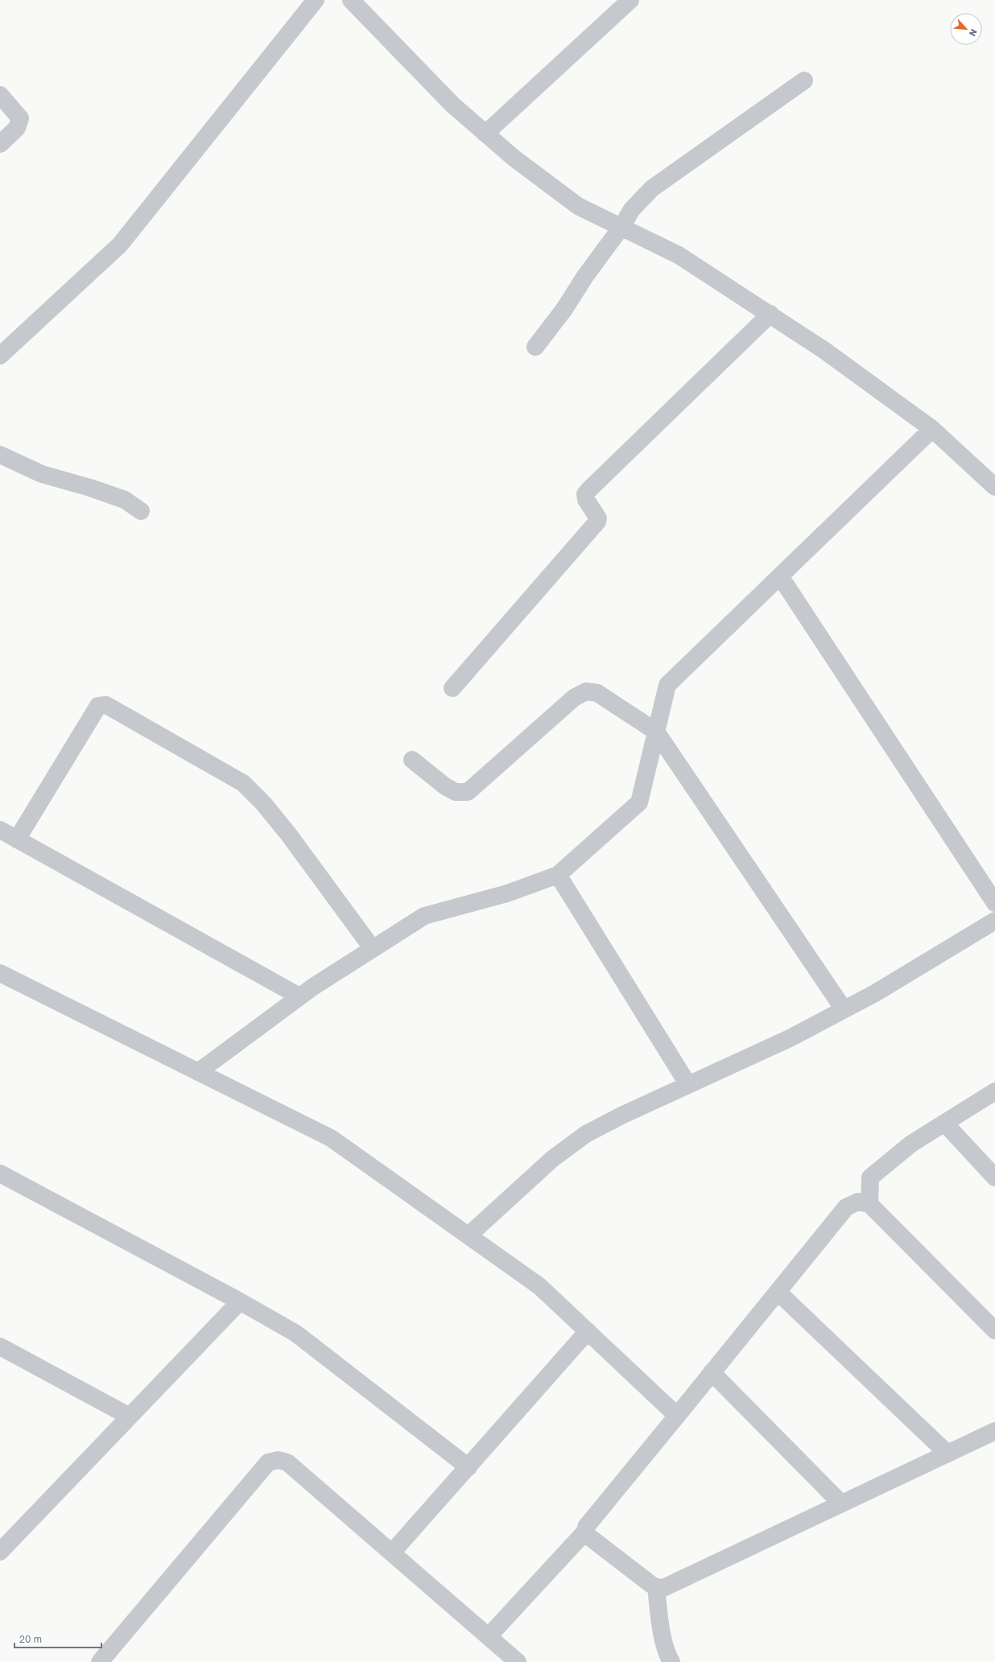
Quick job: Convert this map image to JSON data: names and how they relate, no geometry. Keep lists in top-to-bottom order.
{
  "scale_bar": "20 m",
  "north": "bottom right"
}
